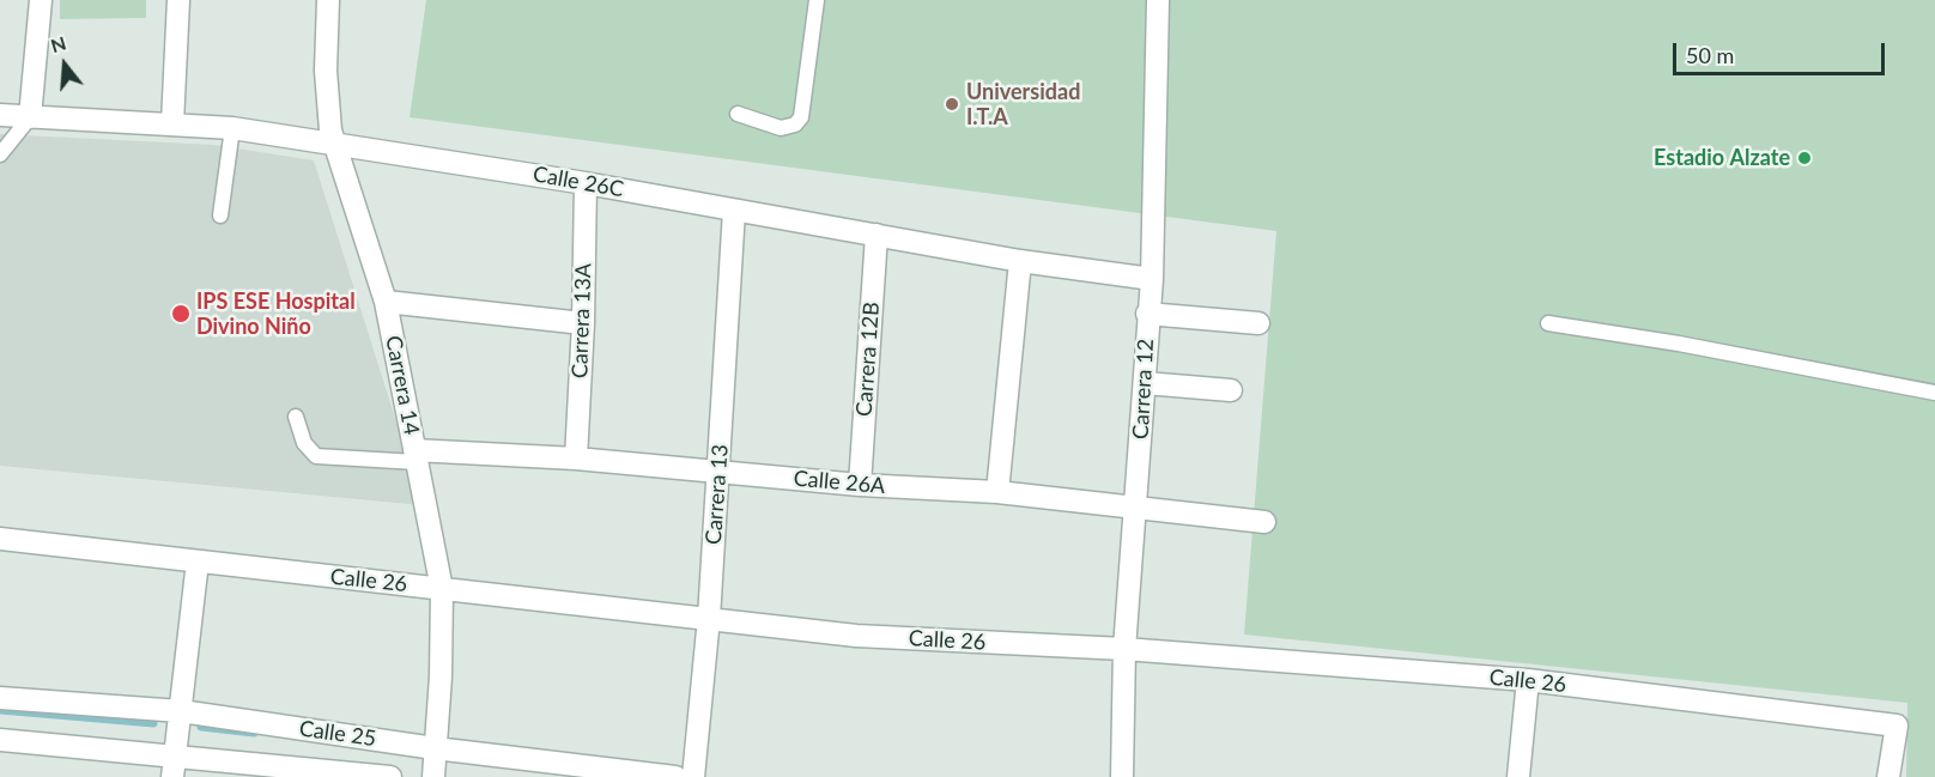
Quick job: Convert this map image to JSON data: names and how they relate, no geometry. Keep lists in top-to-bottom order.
{
  "streets": {
    "street": [
      "Calle 26C",
      "Carrera 13A",
      "Carrera 12B",
      "Carrera 14",
      "Carrera 12",
      "Calle 26A",
      "Carrera 13",
      "Calle 26",
      "Calle 25"
    ]
  },
  "crossings": [
    ["Calle 26C", "Carrera 13A"],
    ["Calle 26C", "Carrera 12B"],
    ["Calle 26C", "Carrera 14"],
    ["Calle 26C", "Carrera 12"],
    ["Calle 26C", "Carrera 13"],
    ["Carrera 13A", "Calle 26A"],
    ["Carrera 12B", "Calle 26A"],
    ["Carrera 14", "Calle 26A"],
    ["Carrera 14", "Calle 26"],
    ["Carrera 14", "Calle 25"],
    ["Carrera 12", "Calle 26A"],
    ["Carrera 12", "Calle 26"],
    ["Calle 26A", "Carrera 13"],
    ["Carrera 13", "Calle 26"]
  ],
  "places": ["Universidad I.T.A", "Estadio Alzate", "IPS ESE Hospital Divino Niño"],
  "scale_bar": "50 m",
  "north": "top"
}
